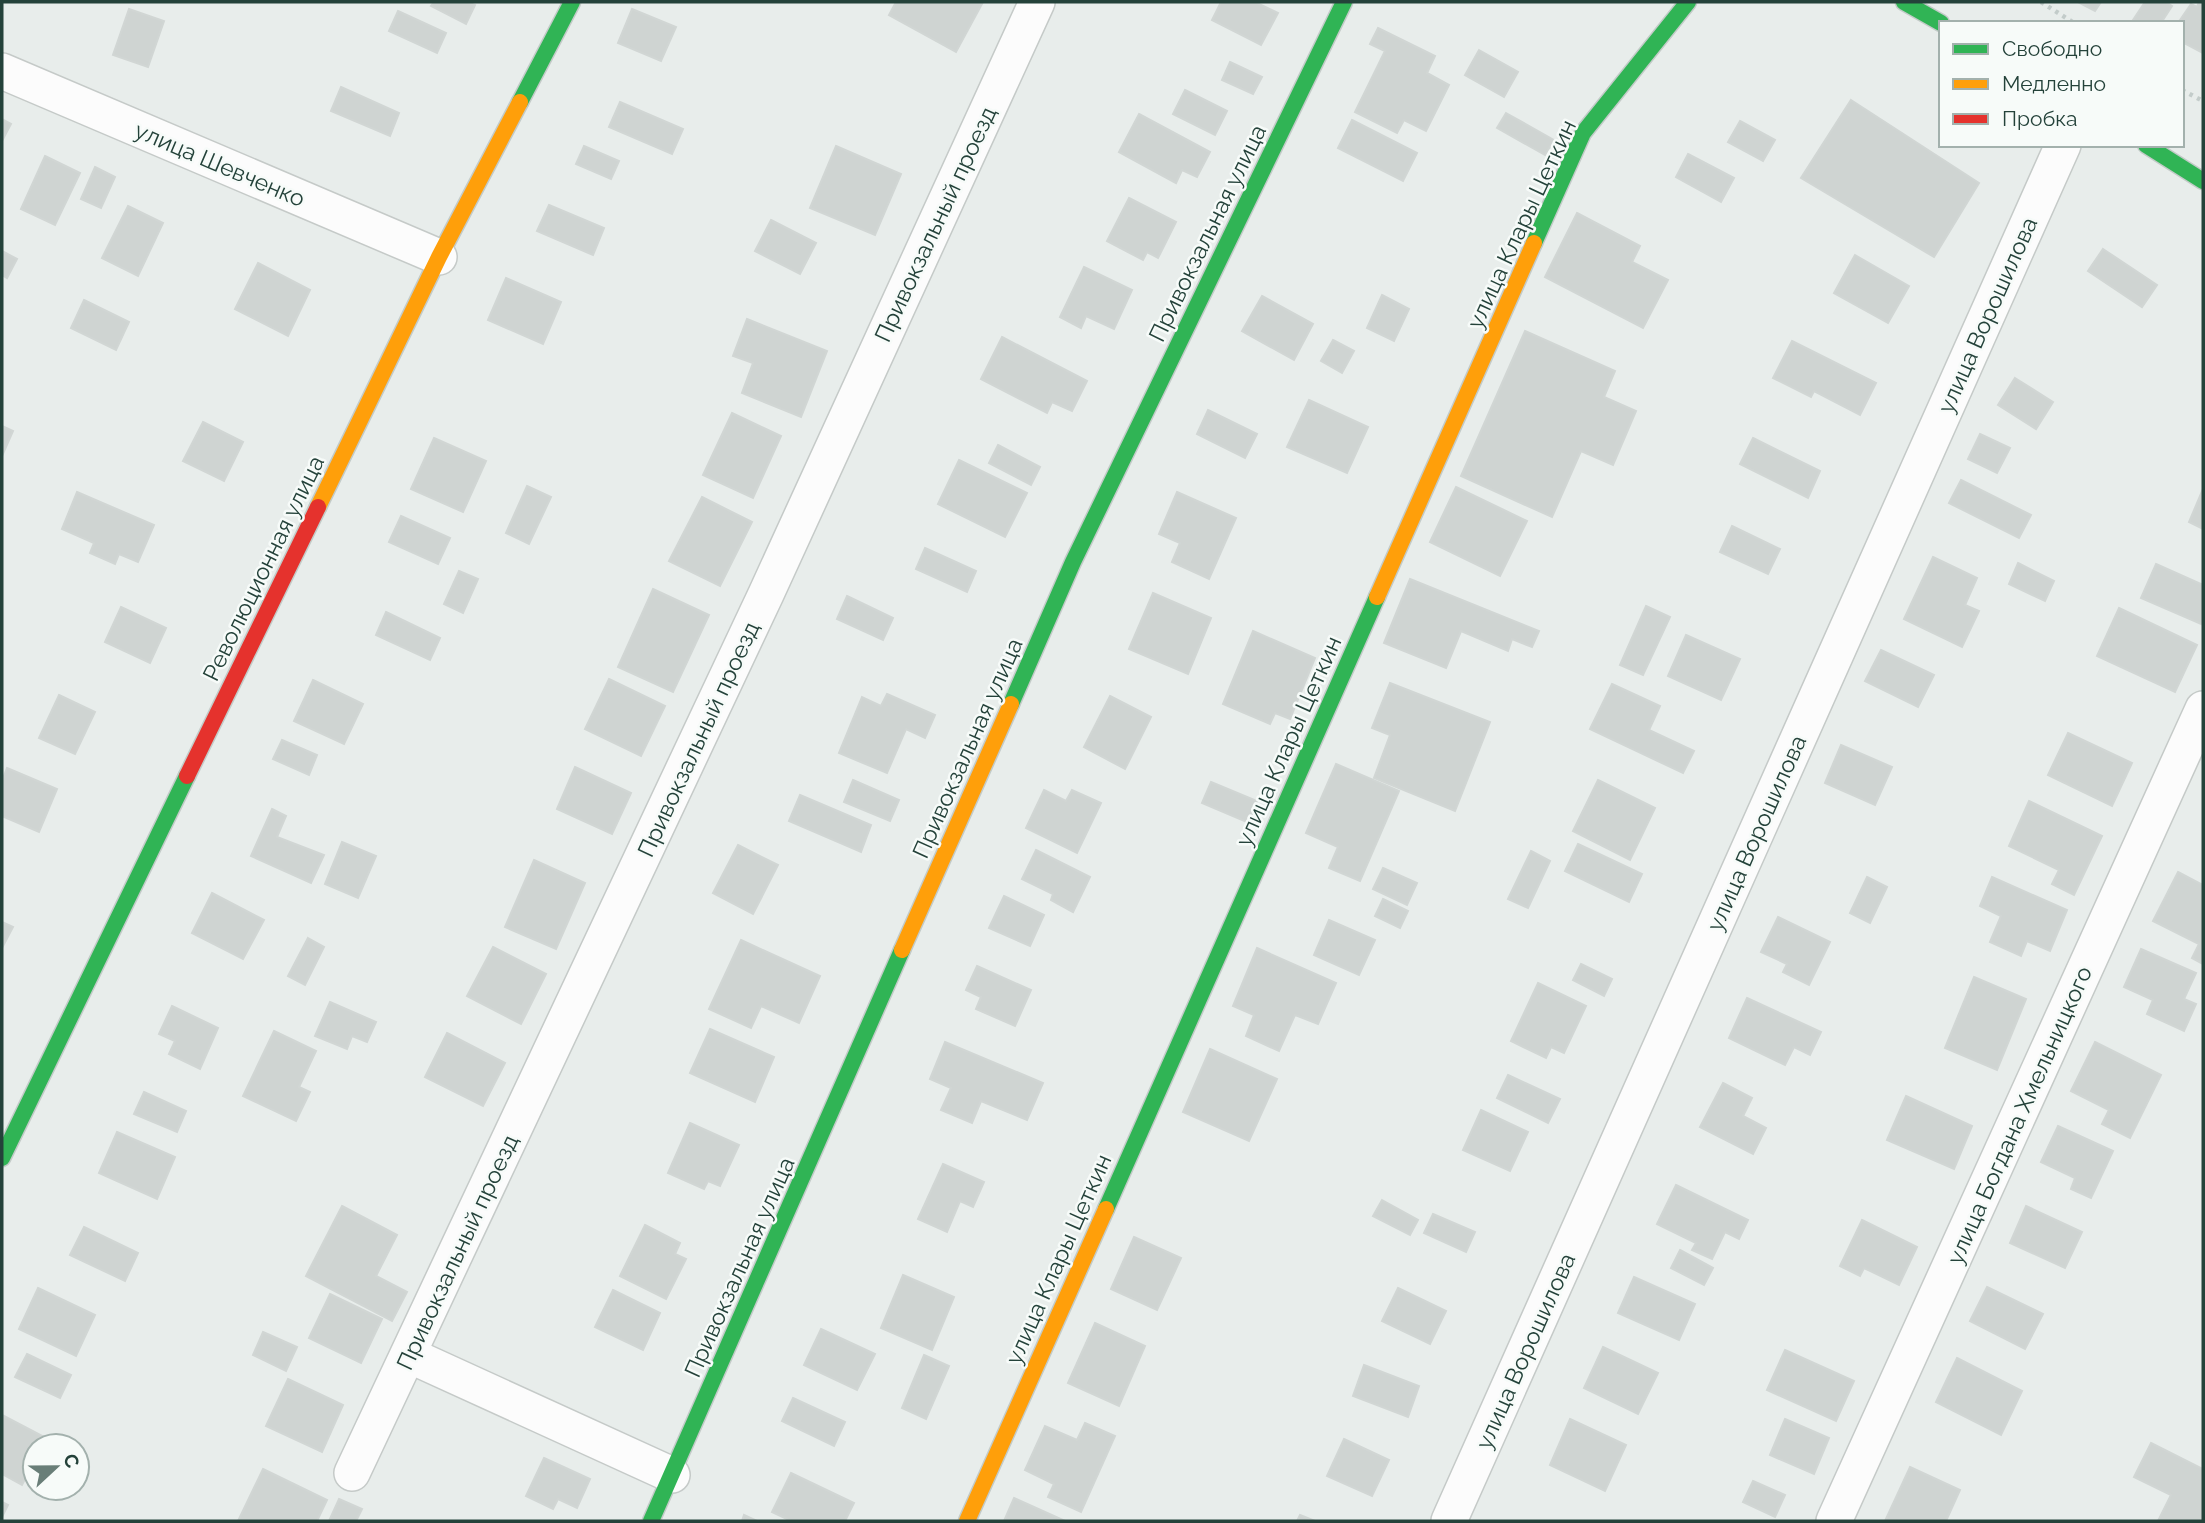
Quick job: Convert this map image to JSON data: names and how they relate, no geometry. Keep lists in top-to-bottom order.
{
  "streets": {
    "street": [
      "улица Шевченко",
      "Привокзальный проезд",
      "улица Клары Цеткин",
      "Привокзальная улица",
      "улица Ворошилова",
      "Революционная улица",
      "улица Богдана Хмельницкого"
    ]
  },
  "crossings": [
    ["улица Шевченко", "Революционная улица"]
  ],
  "legend": ["Свободно", "Медленно", "Пробка"],
  "north": "right"
}
